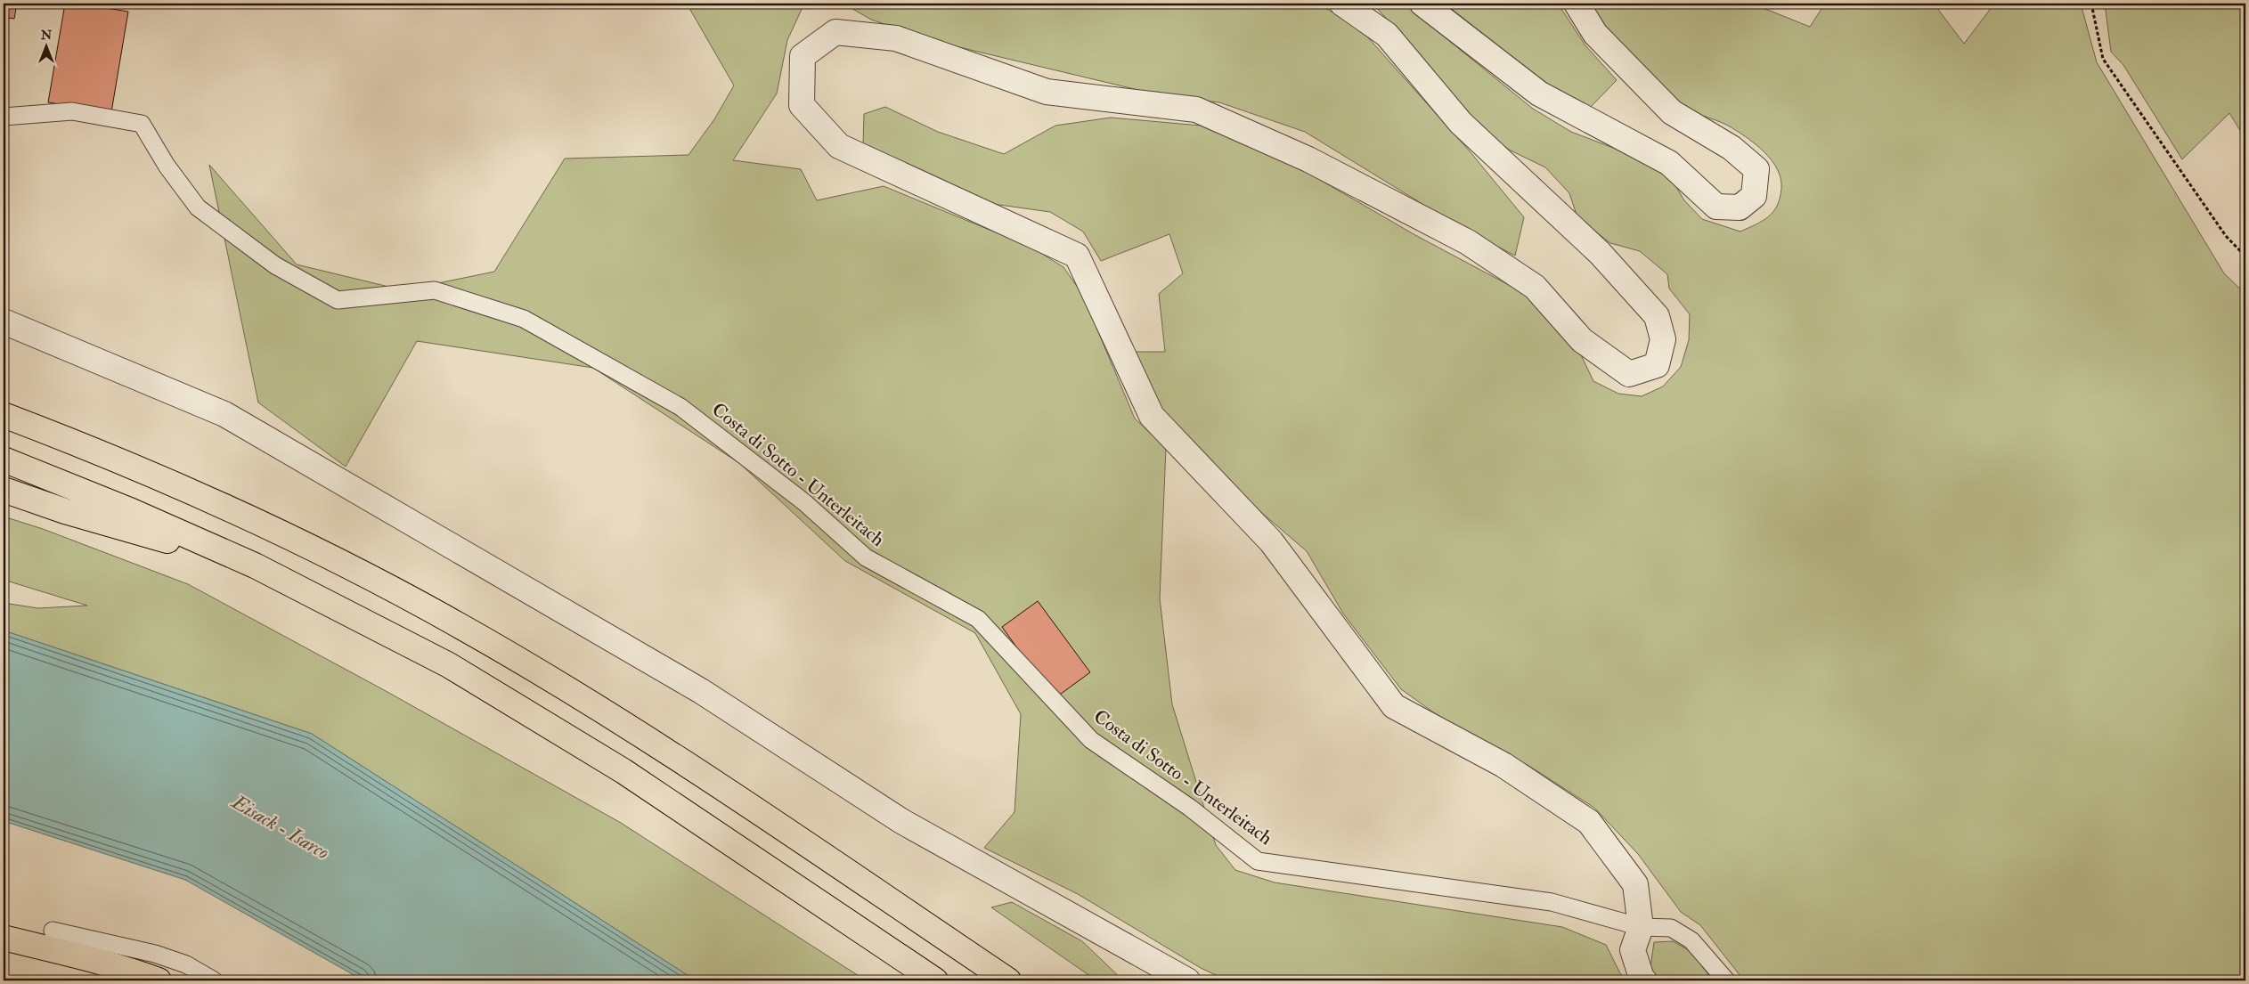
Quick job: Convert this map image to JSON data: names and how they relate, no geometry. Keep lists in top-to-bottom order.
{
  "streets": {
    "lane": ["Costa di Sotto - Unterleitach"]
  },
  "water": ["Eisack - Isarco"],
  "north": "top"
}
